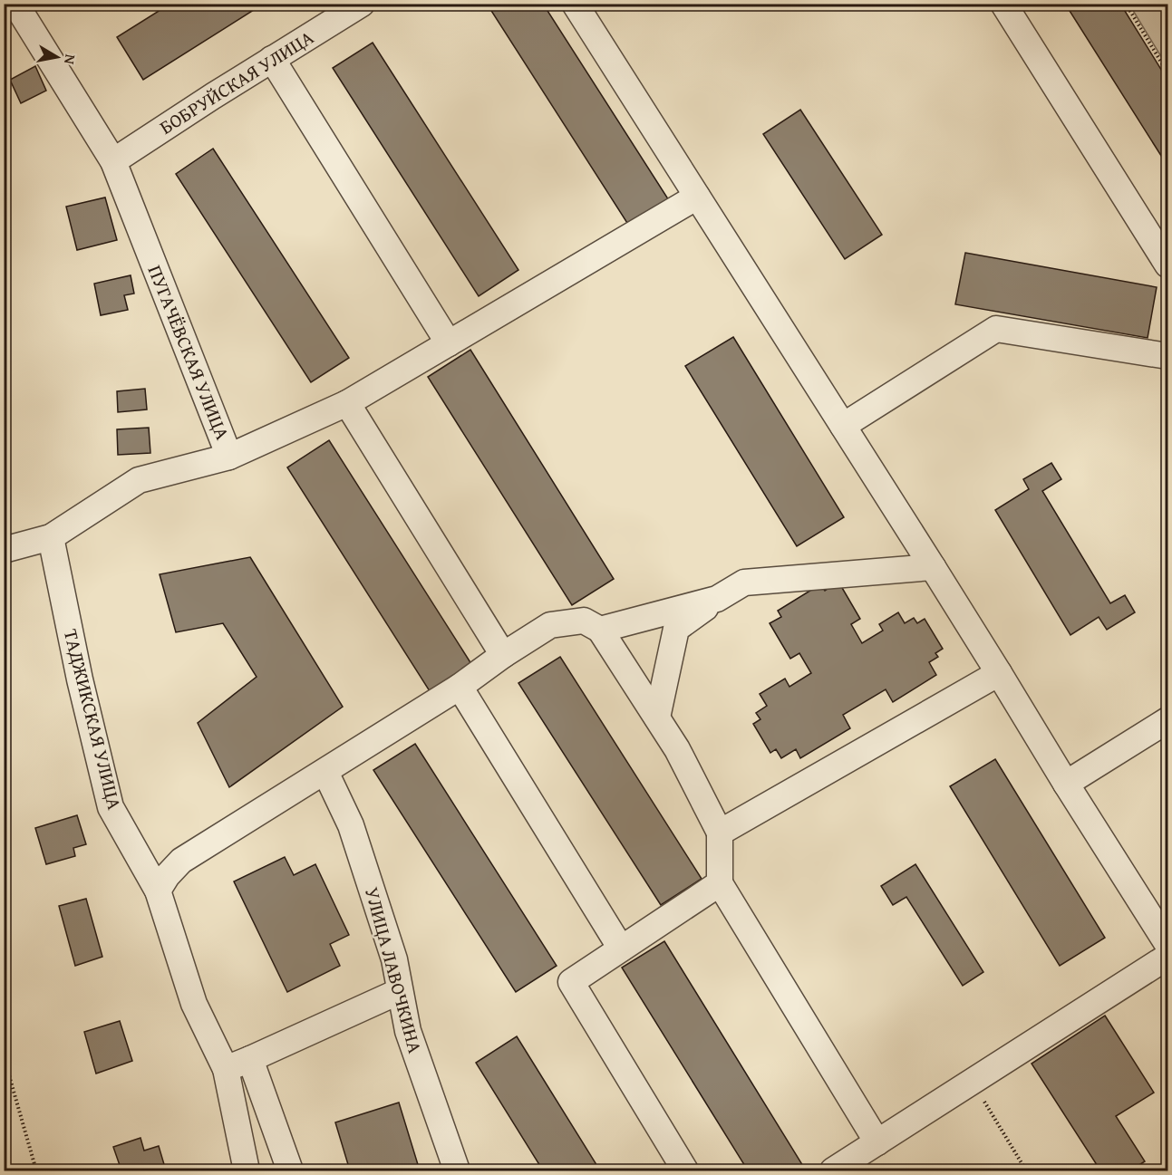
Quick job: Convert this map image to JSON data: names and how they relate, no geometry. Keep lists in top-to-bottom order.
{
  "streets": {
    "street": [
      "БОБРУЙСКАЯ УЛИЦА",
      "ПУГАЧЁВСКАЯ УЛИЦА",
      "ТАДЖИКСКАЯ УЛИЦА",
      "УЛИЦА ЛАВОЧКИНА"
    ]
  },
  "crossings": [
    ["БОБРУЙСКАЯ УЛИЦА", "ПУГАЧЁВСКАЯ УЛИЦА"],
    ["ПУГАЧЁВСКАЯ УЛИЦА", "ТАДЖИКСКАЯ УЛИЦА"]
  ],
  "north": "right"
}
